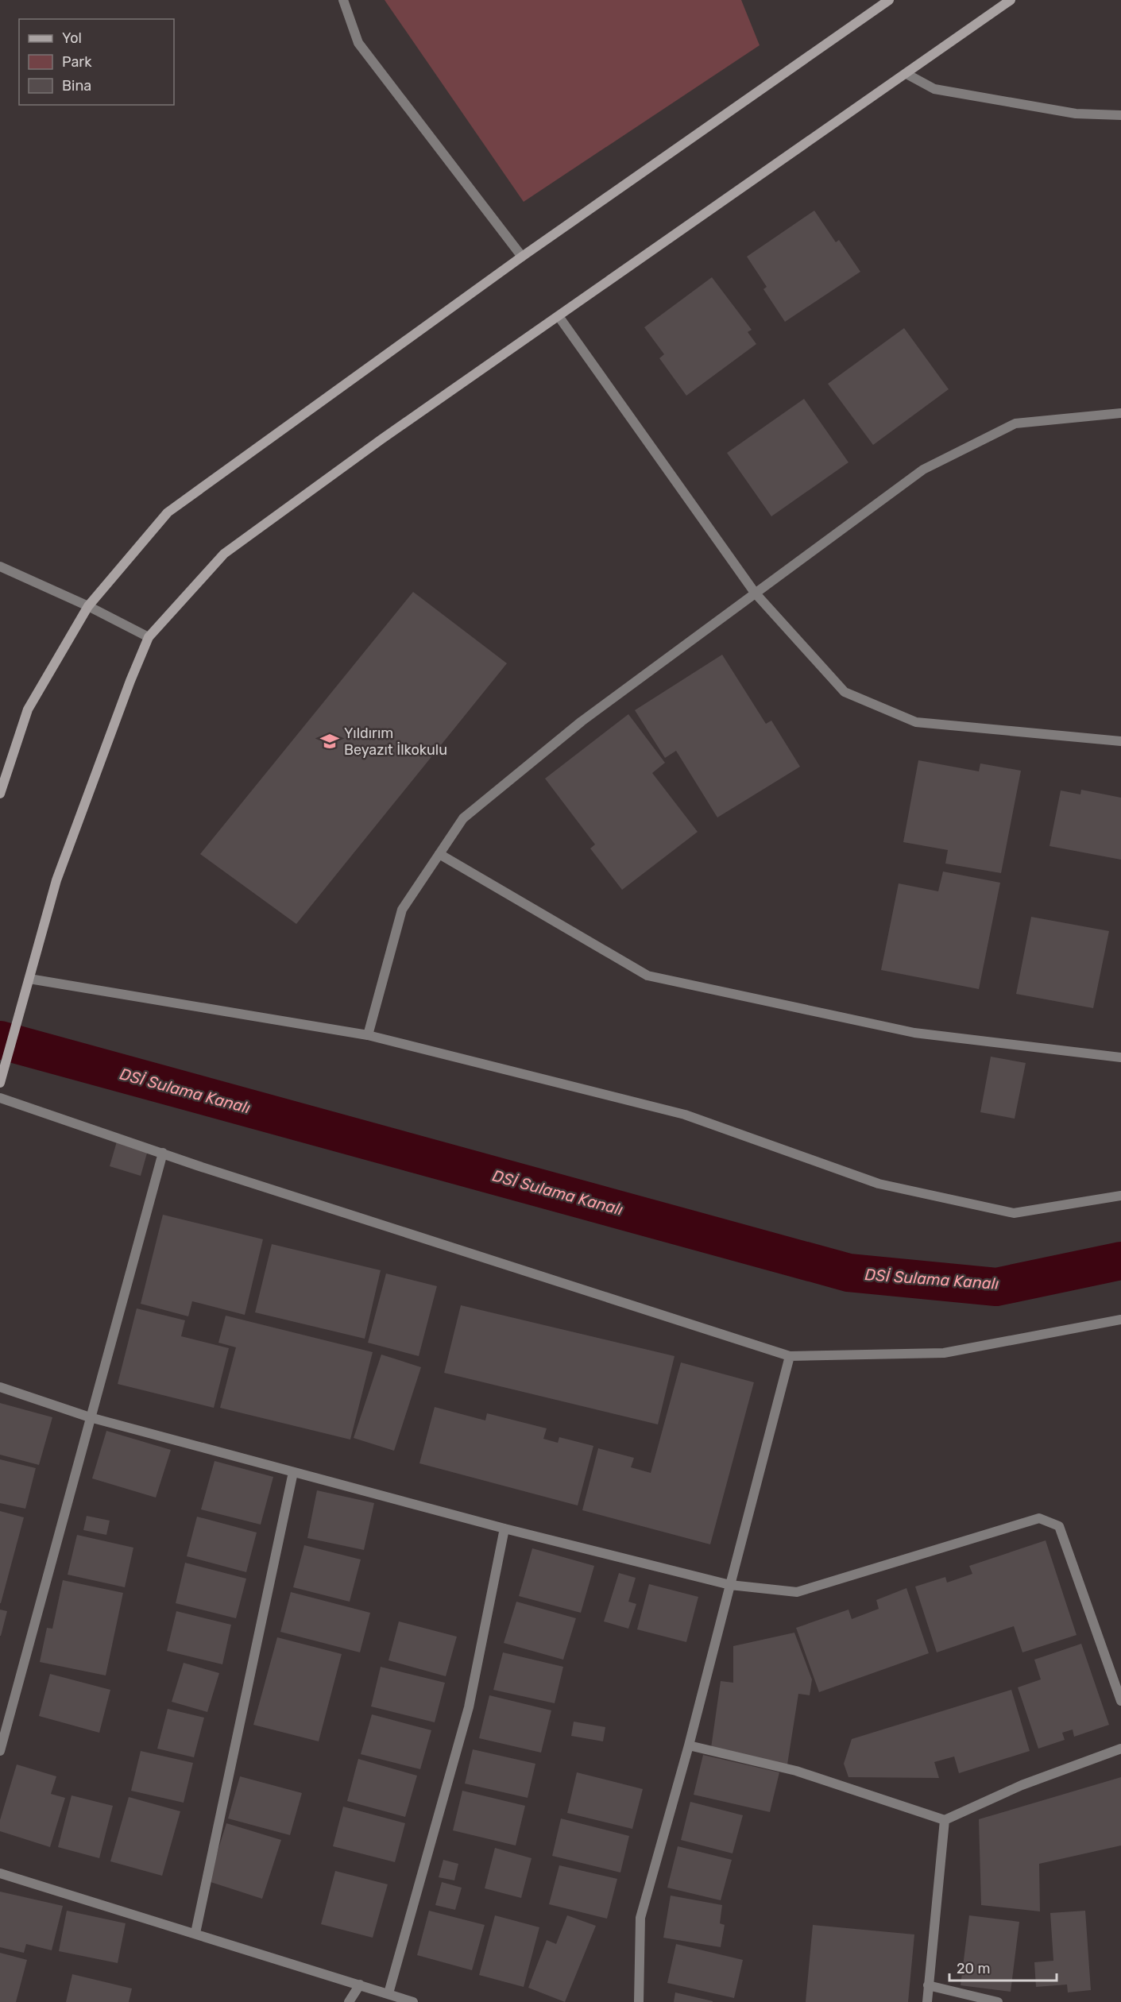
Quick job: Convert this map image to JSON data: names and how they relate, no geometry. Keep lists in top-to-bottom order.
{
  "water": ["DSİ Sulama Kanalı"],
  "places": {
    "school or university": ["Yıldırım Beyazıt İlkokulu"]
  },
  "legend": ["Yol", "Park", "Bina"],
  "scale_bar": "20 m"
}
